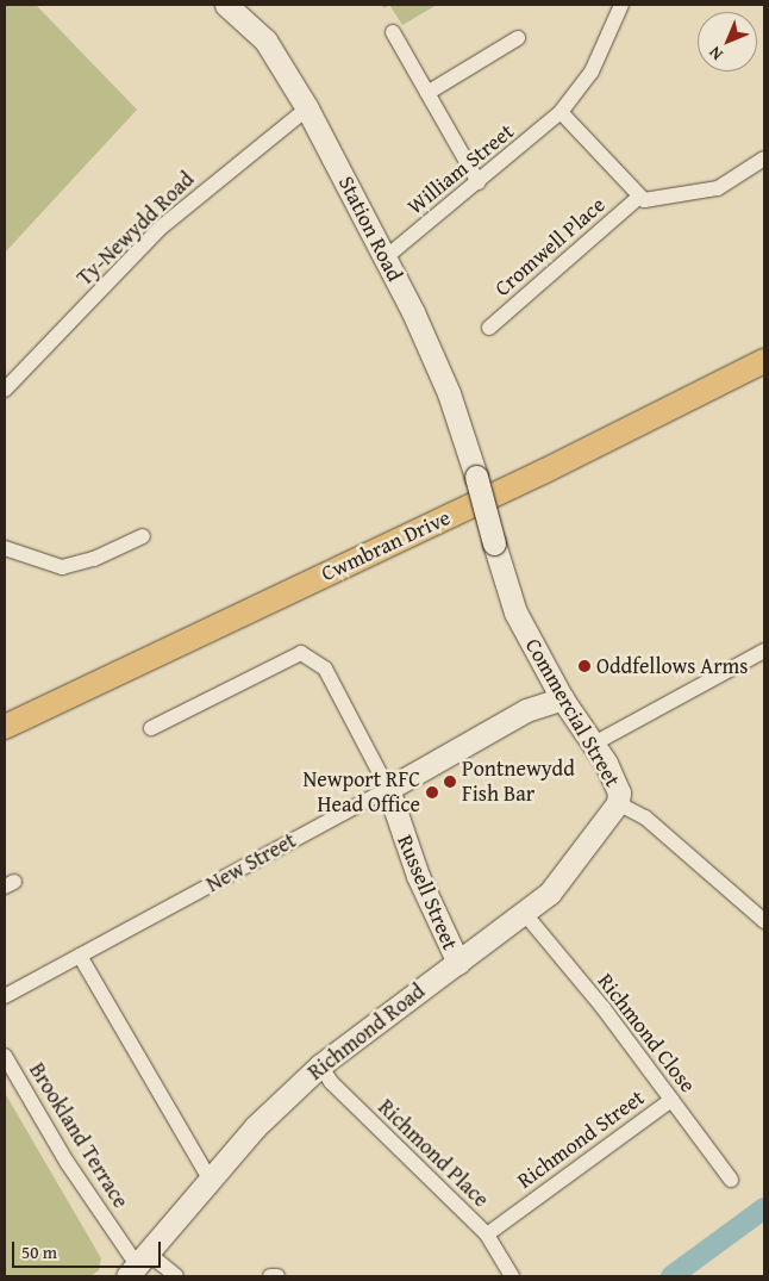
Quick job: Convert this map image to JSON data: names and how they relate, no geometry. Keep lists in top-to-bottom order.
{
  "streets": {
    "main road": ["Cwmbran Drive"],
    "street": [
      "William Street",
      "Ty-Newydd Road",
      "Station Road",
      "Cromwell Place",
      "Commercial Street",
      "New Street",
      "Russell Street",
      "Richmond Road",
      "Richmond Close",
      "Brookland Terrace",
      "Richmond Street",
      "Richmond Place"
    ]
  },
  "crossings": [
    ["William Street", "Station Road"],
    ["William Street", "Cromwell Place"],
    ["Ty-Newydd Road", "Station Road"],
    ["Station Road", "Commercial Street"],
    ["Commercial Street", "New Street"],
    ["Commercial Street", "Richmond Road"],
    ["New Street", "Russell Street"],
    ["Russell Street", "Richmond Road"],
    ["Richmond Road", "Richmond Close"],
    ["Richmond Road", "Brookland Terrace"],
    ["Richmond Road", "Richmond Place"],
    ["Richmond Close", "Richmond Street"],
    ["Richmond Street", "Richmond Place"]
  ],
  "places": ["Oddfellows Arms", "Pontnewydd Fish Bar", "Newport RFC Head Office"],
  "scale_bar": "50 m",
  "north": "bottom left"
}
